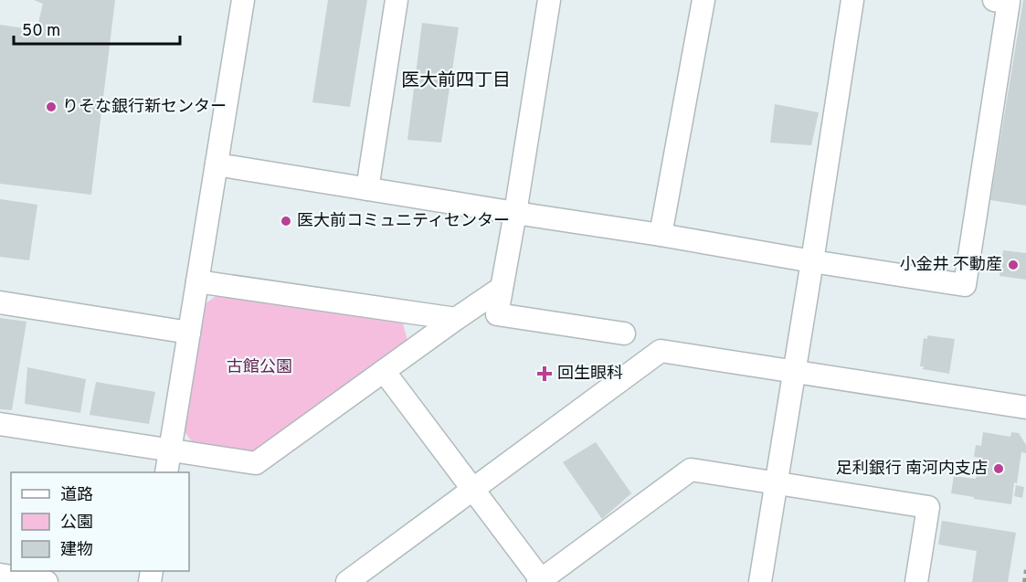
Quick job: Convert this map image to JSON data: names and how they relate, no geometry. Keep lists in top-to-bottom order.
{
  "districts": ["医大前四丁目"],
  "parks": ["古館公園"],
  "places": {
    "other": [
      "りそな銀行新センター",
      "医大前コミュニティセンター",
      "小金井 不動産",
      "足利銀行 南河内支店"
    ],
    "health": ["回生眼科"]
  },
  "legend": ["道路", "公園", "建物"],
  "scale_bar": "50 m"
}
